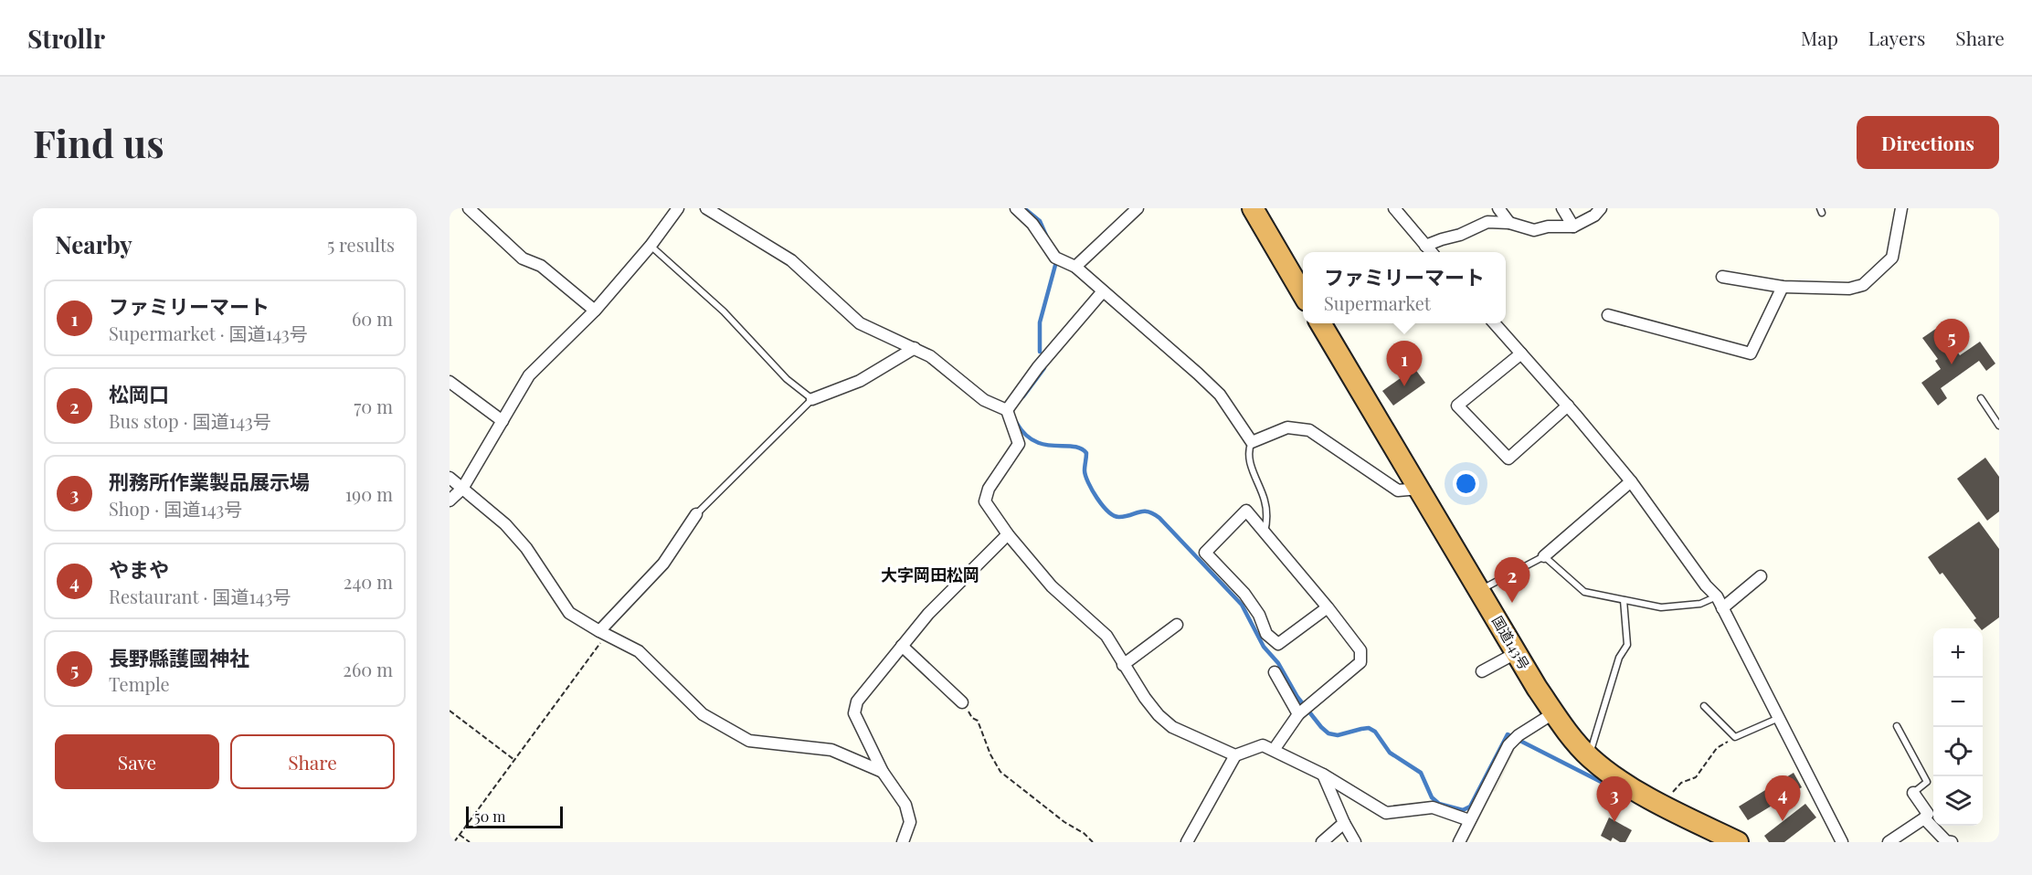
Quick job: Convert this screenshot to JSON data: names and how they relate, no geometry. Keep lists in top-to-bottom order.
{
  "streets": {
    "highway": ["国道143号"]
  },
  "districts": ["大字岡田松岡"],
  "scale_bar": "50 m",
  "page": {
    "header": "Strollr",
    "nav": ["Map", "Layers", "Share"],
    "buttons": [
      "Directions",
      ["Save", "Share"]
    ],
    "title": "Find us",
    "heading": ["Nearby", "5 results"],
    "popup": ["ファミリーマート", "Supermarket"],
    "list": [
      {
        "mark": "1",
        "name": "ファミリーマート",
        "note": "Supermarket · 国道143号",
        "value": "60 m"
      },
      {
        "mark": "2",
        "name": "松岡口",
        "note": "Bus stop · 国道143号",
        "value": "70 m"
      },
      {
        "mark": "3",
        "name": "刑務所作業製品展示場",
        "note": "Shop · 国道143号",
        "value": "190 m"
      },
      {
        "mark": "4",
        "name": "やまや",
        "note": "Restaurant · 国道143号",
        "value": "240 m"
      },
      {
        "mark": "5",
        "name": "長野縣護國神社",
        "note": "Temple",
        "value": "260 m"
      }
    ],
    "pins": [
      "5",
      "1",
      "2",
      "4",
      "3"
    ],
    "map_buttons": ["+", "−"],
    "scale": "50 m"
  }
}
